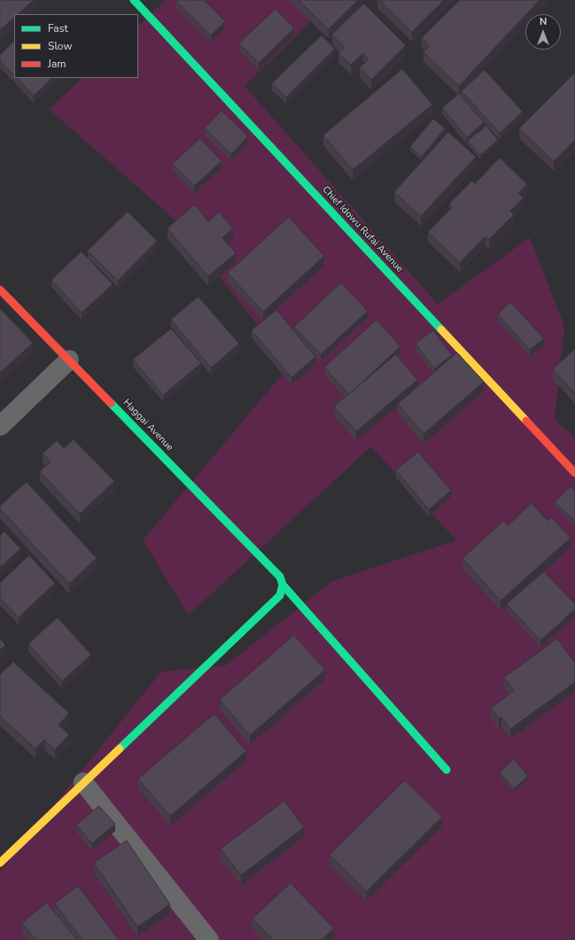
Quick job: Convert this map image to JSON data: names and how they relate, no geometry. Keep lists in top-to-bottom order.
{
  "streets": {
    "street": ["Chief Idowu Rufai Avenue", "Haggai Avenue"]
  },
  "legend": ["Fast", "Slow", "Jam"],
  "north": "top"
}
